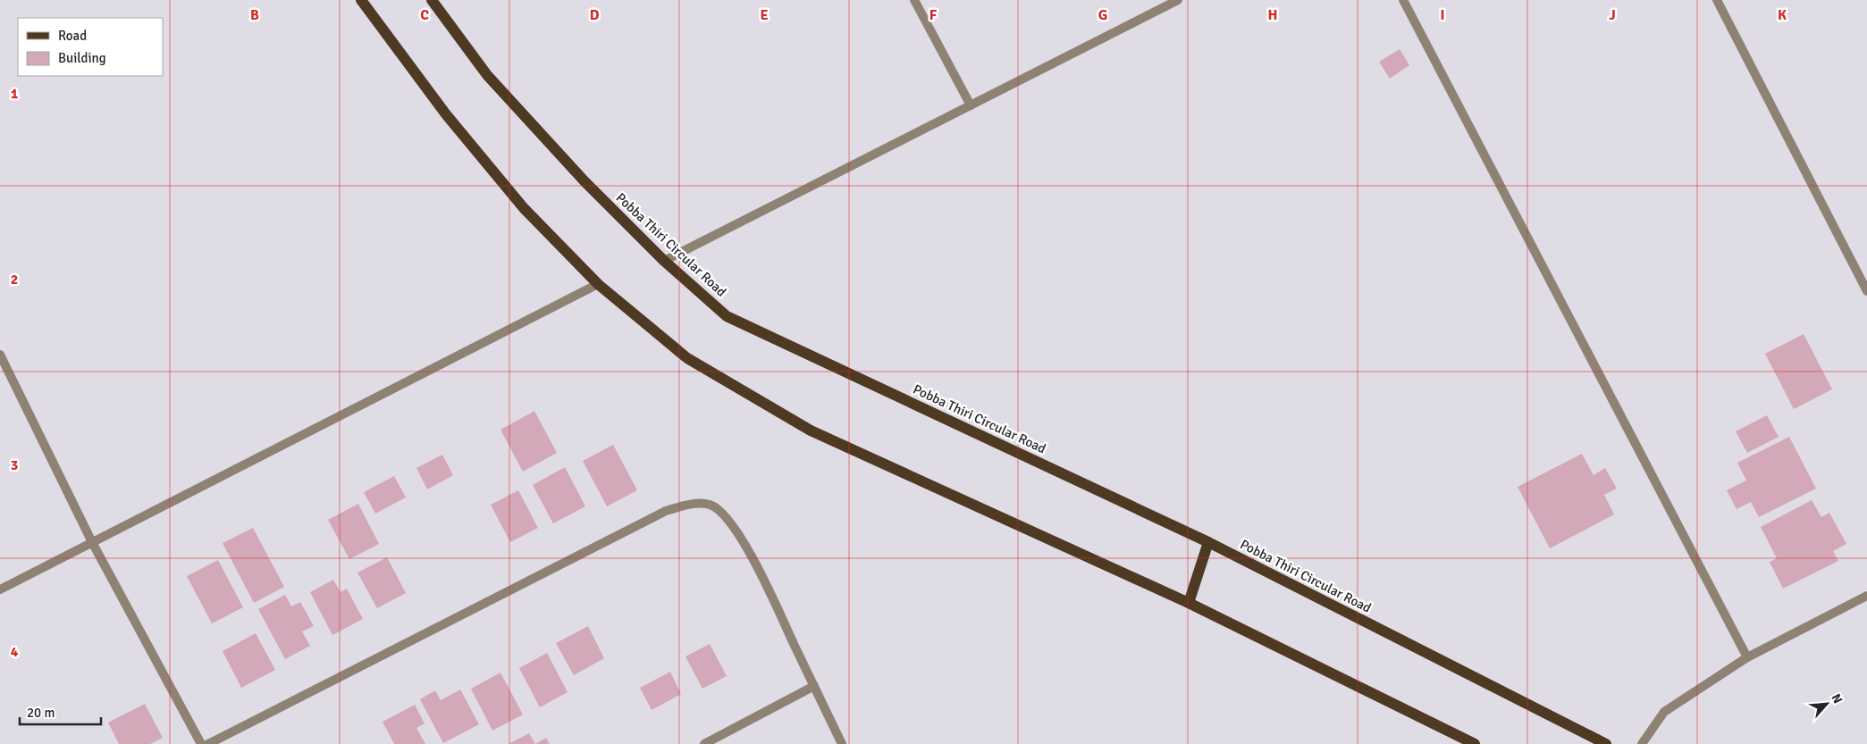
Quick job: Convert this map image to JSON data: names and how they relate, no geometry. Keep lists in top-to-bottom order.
{
  "streets": {
    "main road": ["Pobba Thiri Circular Road"]
  },
  "legend": ["Road", "Building"],
  "scale_bar": "20 m",
  "north": "top right",
  "grid": {
    "columns": [
      "B",
      "C",
      "D",
      "E",
      "F",
      "G",
      "H",
      "I",
      "J",
      "K"
    ],
    "rows": [
      "1",
      "2",
      "3",
      "4"
    ]
  }
}
